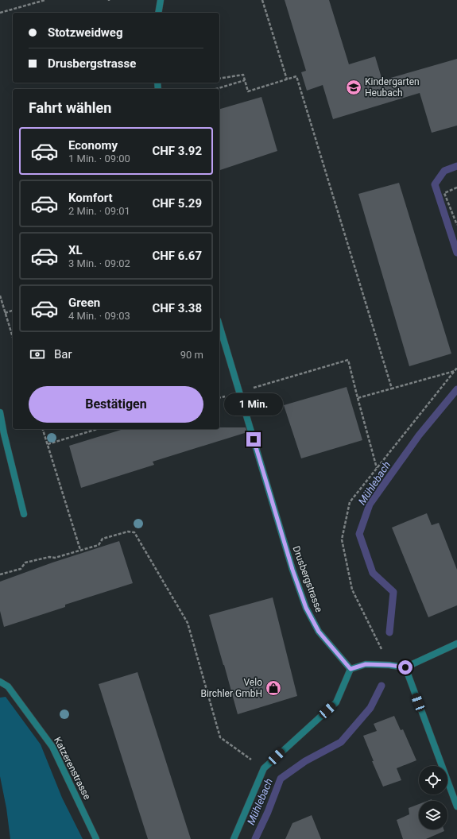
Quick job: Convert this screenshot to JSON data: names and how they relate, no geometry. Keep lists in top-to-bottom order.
{
  "streets": {
    "street": ["Drusbergstrasse", "Katzerenstrasse"]
  },
  "water": ["Mühlebach"],
  "places": {
    "school or university": ["Kindergarten Heubach"],
    "shop": ["Velo Birchler GmbH"]
  },
  "page": {
    "banner": ["Stotzweidweg", "Drusbergstrasse"],
    "heading": "Fahrt wählen",
    "list": [
      {
        "name": "Economy",
        "note": "1 Min. · 09:00",
        "value": "CHF 3.92"
      },
      {
        "name": "Komfort",
        "note": "2 Min. · 09:01",
        "value": "CHF 5.29"
      },
      {
        "name": "XL",
        "note": "3 Min. · 09:02",
        "value": "CHF 6.67"
      },
      {
        "name": "Green",
        "note": "4 Min. · 09:03",
        "value": "CHF 3.38"
      }
    ],
    "pay": ["Bar", "90 m"],
    "buttons": "Bestätigen",
    "bubble": "1 Min."
  }
}
